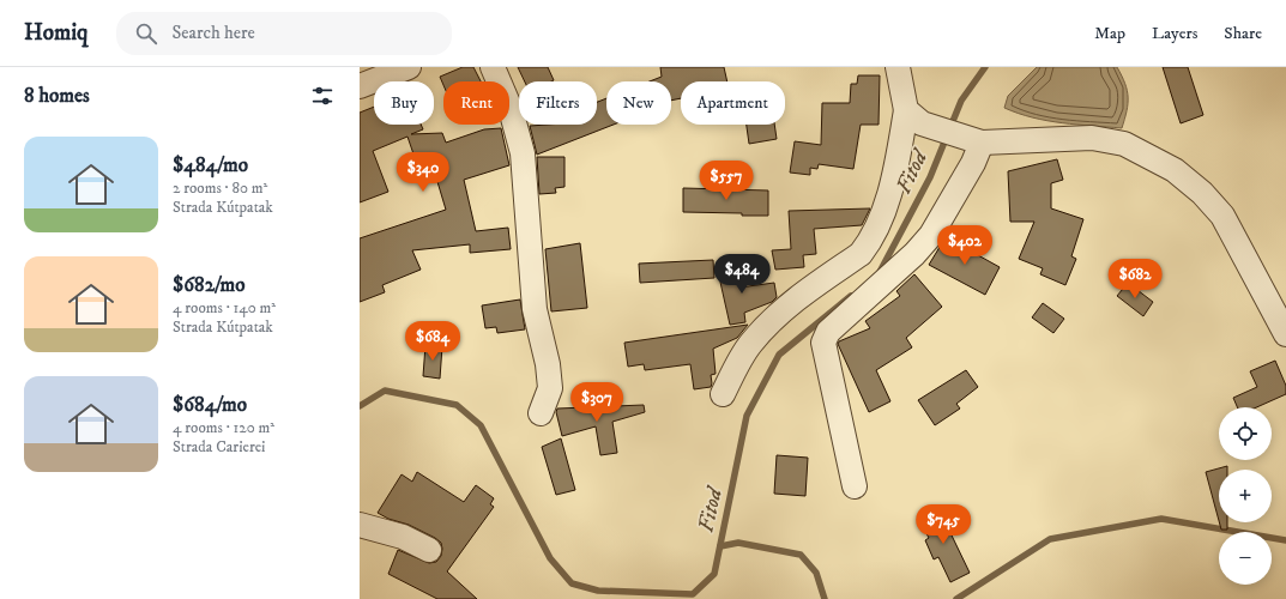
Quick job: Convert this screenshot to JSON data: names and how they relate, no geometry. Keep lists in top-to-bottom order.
{
  "water": ["Fitod"],
  "page": {
    "header": "Homiq",
    "search": "Search here",
    "nav": ["Map", "Layers", "Share"],
    "heading": "8 homes",
    "chip": [
      "Buy",
      "Rent",
      "Filters",
      "New",
      "Apartment"
    ],
    "list": [
      {
        "name": "$484/mo",
        "note": "2 rooms · 80 m² · Strada Kútpatak"
      },
      {
        "name": "$682/mo",
        "note": "4 rooms · 140 m² · Strada Kútpatak"
      },
      {
        "name": "$684/mo",
        "note": "4 rooms · 120 m² · Strada Carierei"
      }
    ],
    "price": [
      "$340",
      "$557",
      "$402",
      "$484",
      "$682",
      "$684",
      "$307",
      "$745"
    ],
    "map_buttons": ["+", "−"]
  }
}
